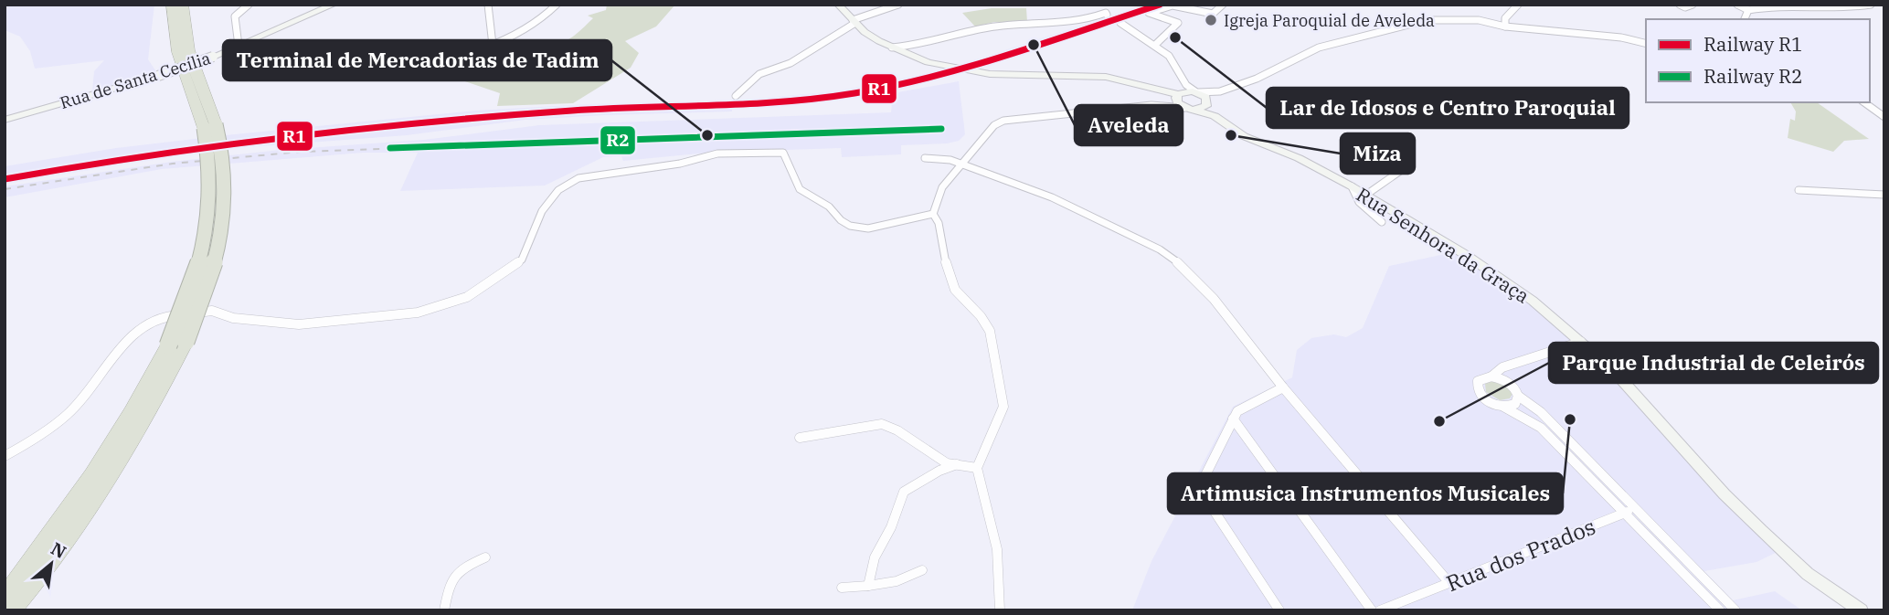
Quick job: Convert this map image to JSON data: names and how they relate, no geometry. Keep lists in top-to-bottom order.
{
  "streets": {
    "street": ["Rua de Santa Cecília", "Rua Senhora da Graça", "Rua dos Prados"]
  },
  "places": [
    "Igreja Paroquial de Aveleda",
    "Lar de Idosos e Centro Paroquial",
    "Aveleda",
    "Terminal de Mercadorias de Tadim",
    "Miza",
    "Artimusica Instrumentos Musicales",
    "Parque Industrial de Celeirós"
  ],
  "lines": ["rail line R1", "rail line R2"],
  "legend": ["Railway R1", "Railway R2"],
  "north": "top right"
}
